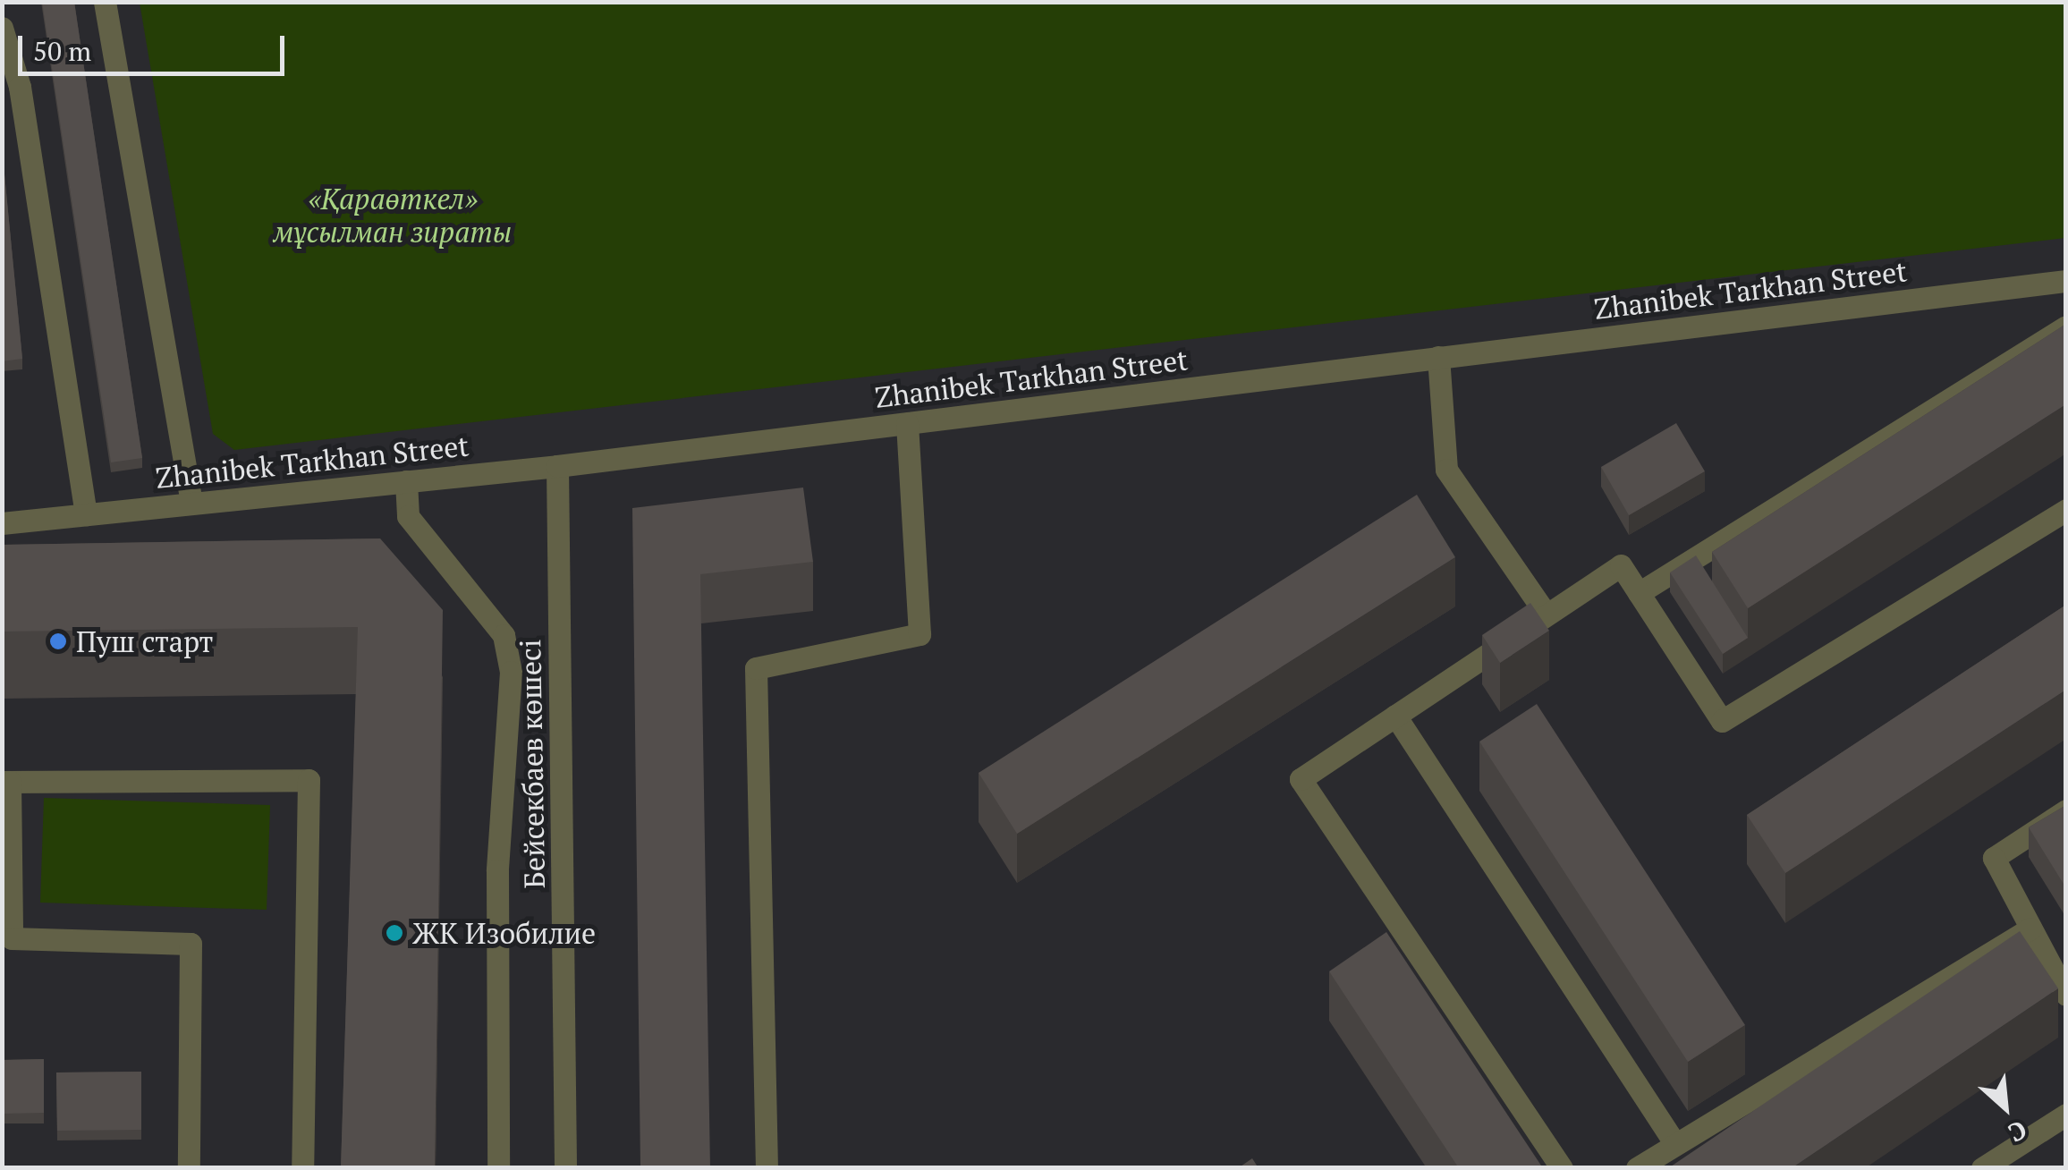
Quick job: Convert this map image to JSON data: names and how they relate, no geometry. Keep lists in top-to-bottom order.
{
  "streets": {
    "street": ["Zhanibek Tarkhan Street", "Бейсекбаев көшесі"]
  },
  "crossings": [
    ["Zhanibek Tarkhan Street", "Бейсекбаев көшесі"]
  ],
  "parks": ["«Қараөткел» мұсылман зираты"],
  "places": ["Пуш старт", "ЖК Изобилие"],
  "scale_bar": "50 m",
  "north": "bottom right"
}
